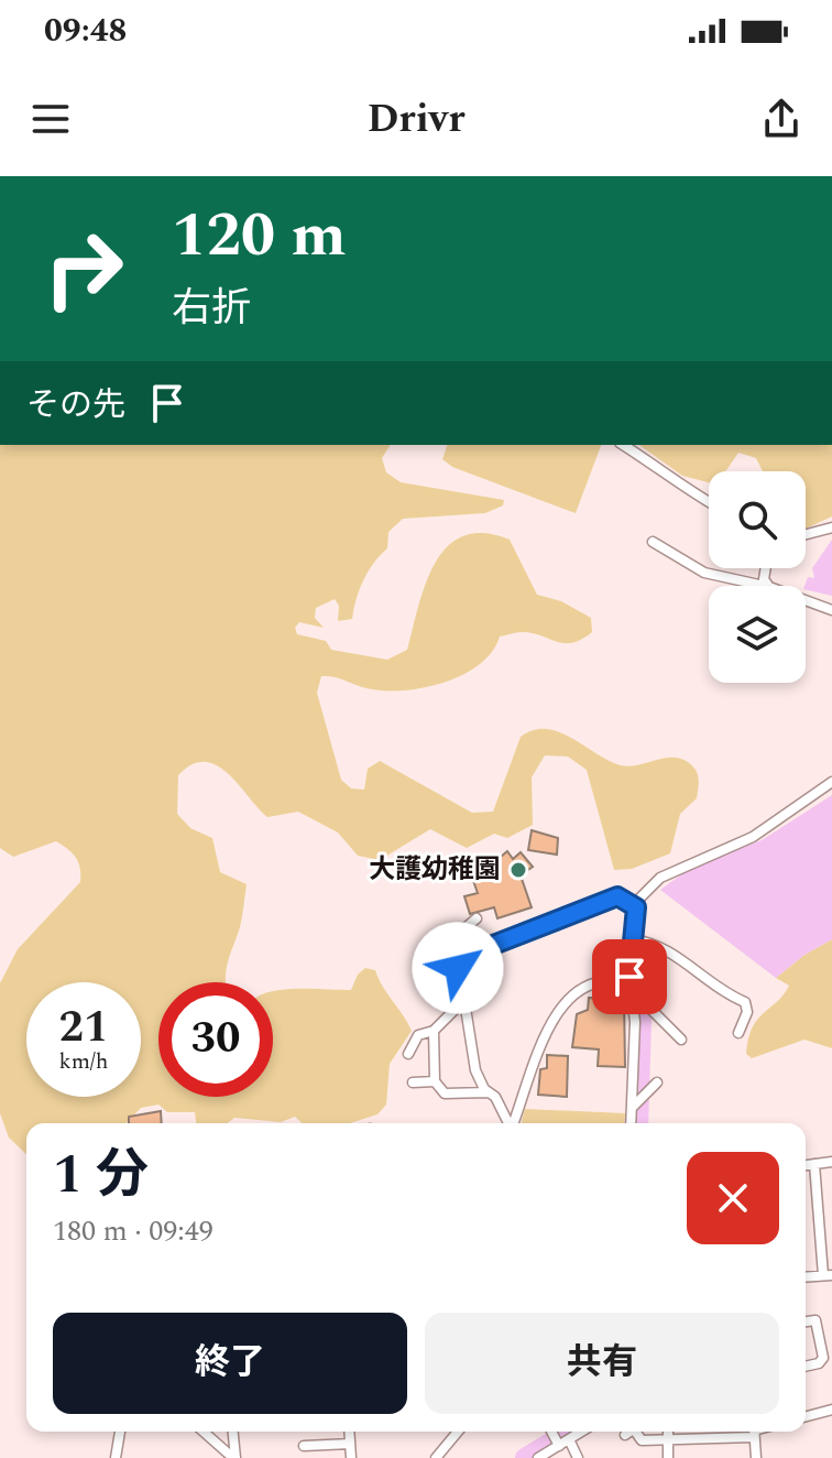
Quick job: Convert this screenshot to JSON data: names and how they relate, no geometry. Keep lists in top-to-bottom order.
{
  "places": ["大護幼稚園"],
  "page": {
    "status": "09:48",
    "header": "Drivr",
    "turn": ["120 m", "右折"],
    "then": "その先",
    "speed": "21 km/h",
    "limit": "30",
    "heading": ["1 分", "180 m · 09:49"],
    "buttons": ["終了", "共有"]
  }
}
